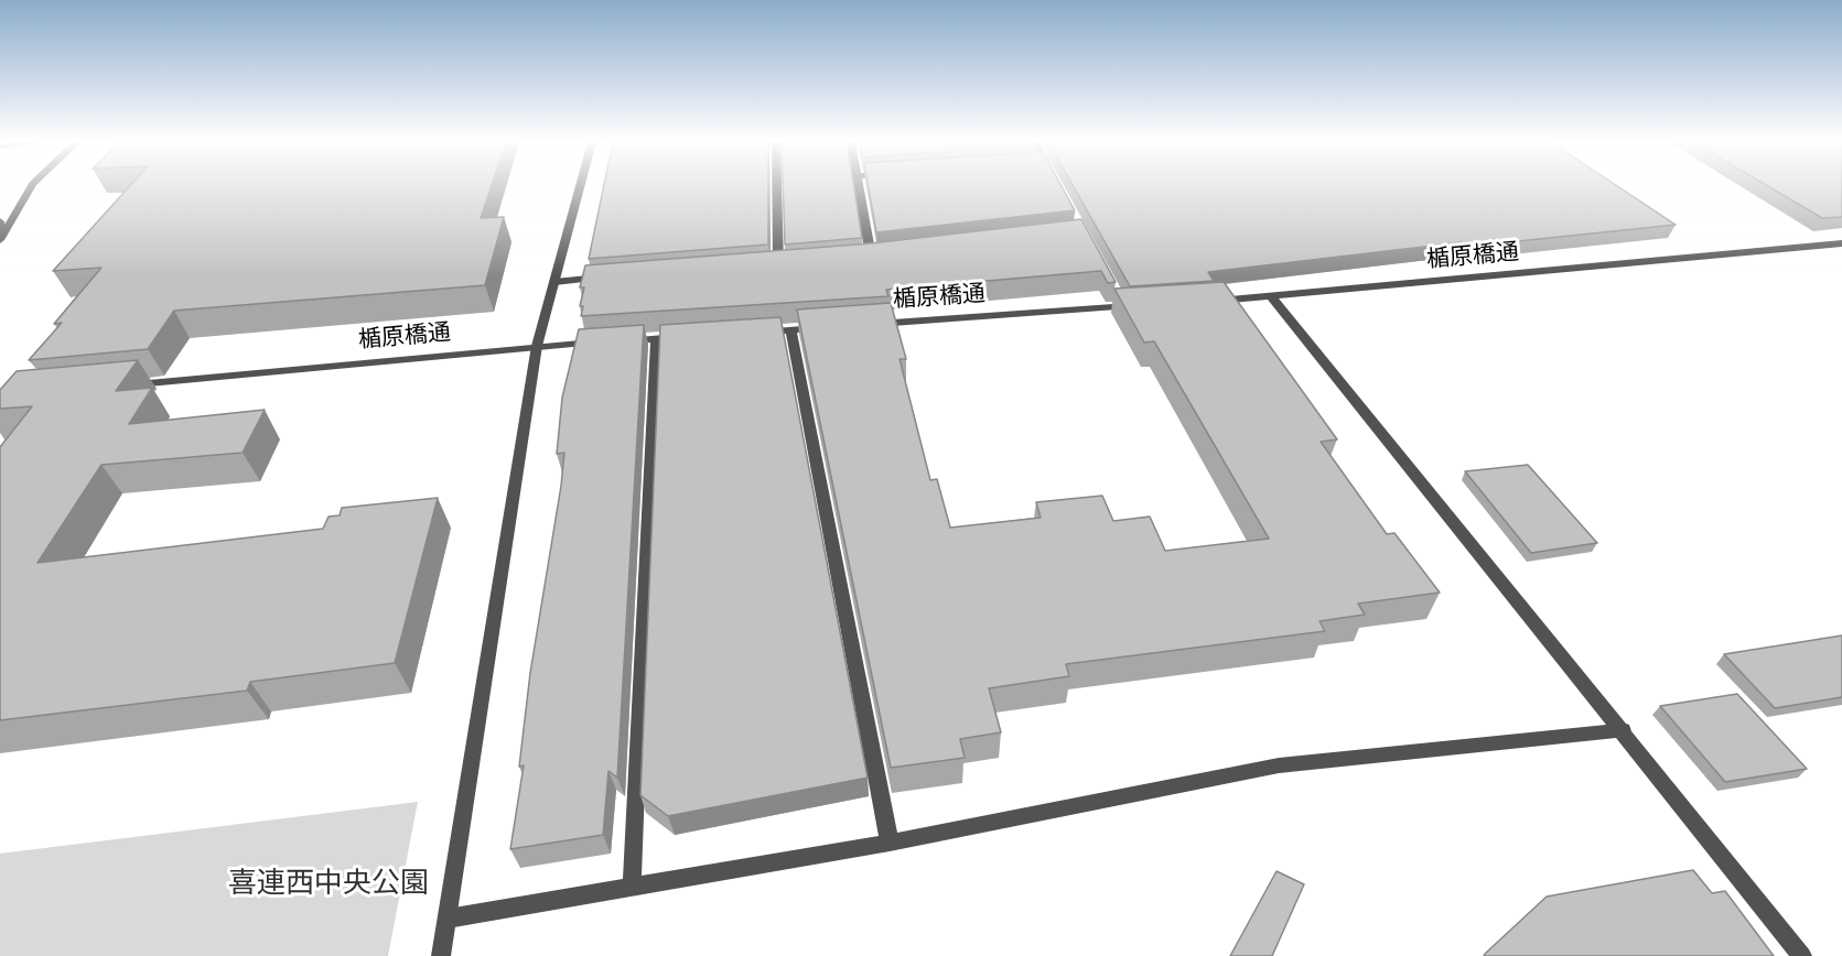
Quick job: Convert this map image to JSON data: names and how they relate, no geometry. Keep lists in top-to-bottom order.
{
  "streets": {
    "street": ["楯原橋通"]
  },
  "parks": ["喜連西中央公園"]
}
